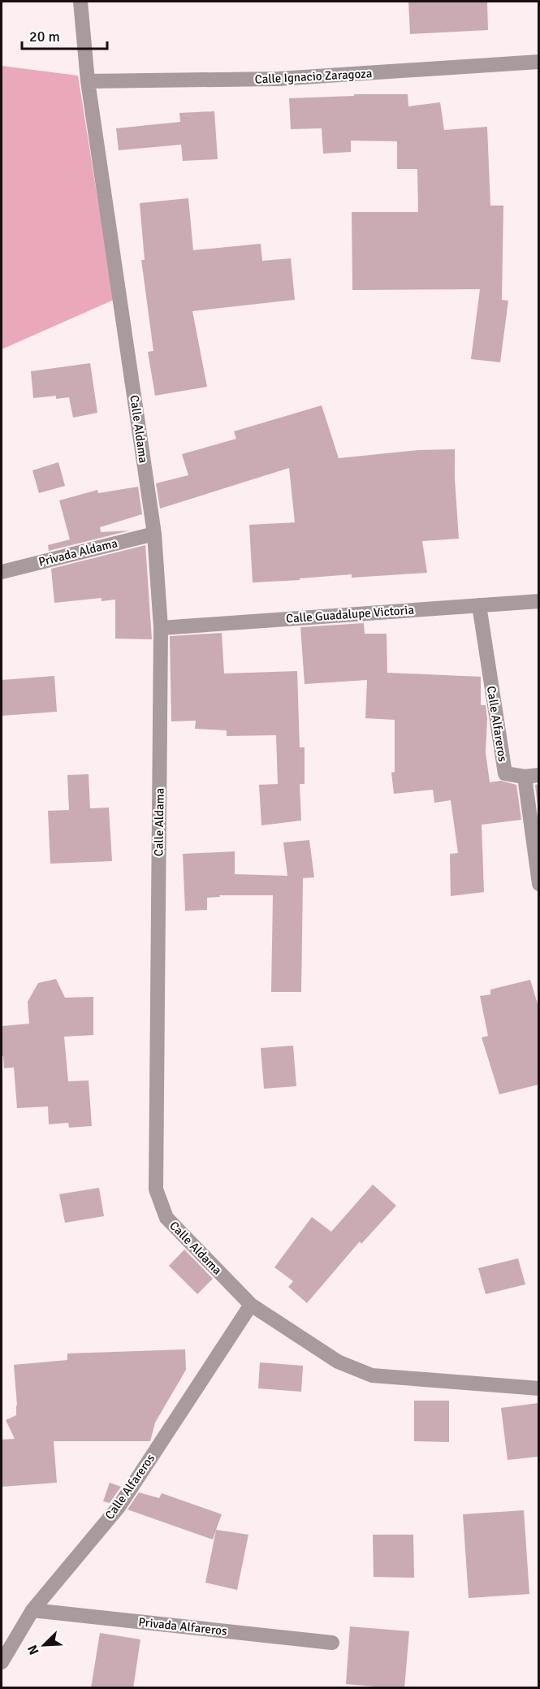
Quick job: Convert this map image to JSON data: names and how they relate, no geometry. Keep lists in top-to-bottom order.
{
  "streets": {
    "street": [
      "Calle Ignacio Zaragoza",
      "Calle Aldama",
      "Privada Aldama",
      "Calle Guadalupe Victoria",
      "Calle Alfareros",
      "Privada Alfareros"
    ]
  },
  "crossings": [
    ["Calle Ignacio Zaragoza", "Calle Aldama"],
    ["Calle Aldama", "Privada Aldama"],
    ["Calle Aldama", "Calle Guadalupe Victoria"],
    ["Calle Aldama", "Calle Alfareros"],
    ["Calle Guadalupe Victoria", "Calle Alfareros"],
    ["Calle Alfareros", "Privada Alfareros"]
  ],
  "scale_bar": "20 m",
  "north": "bottom left"
}
